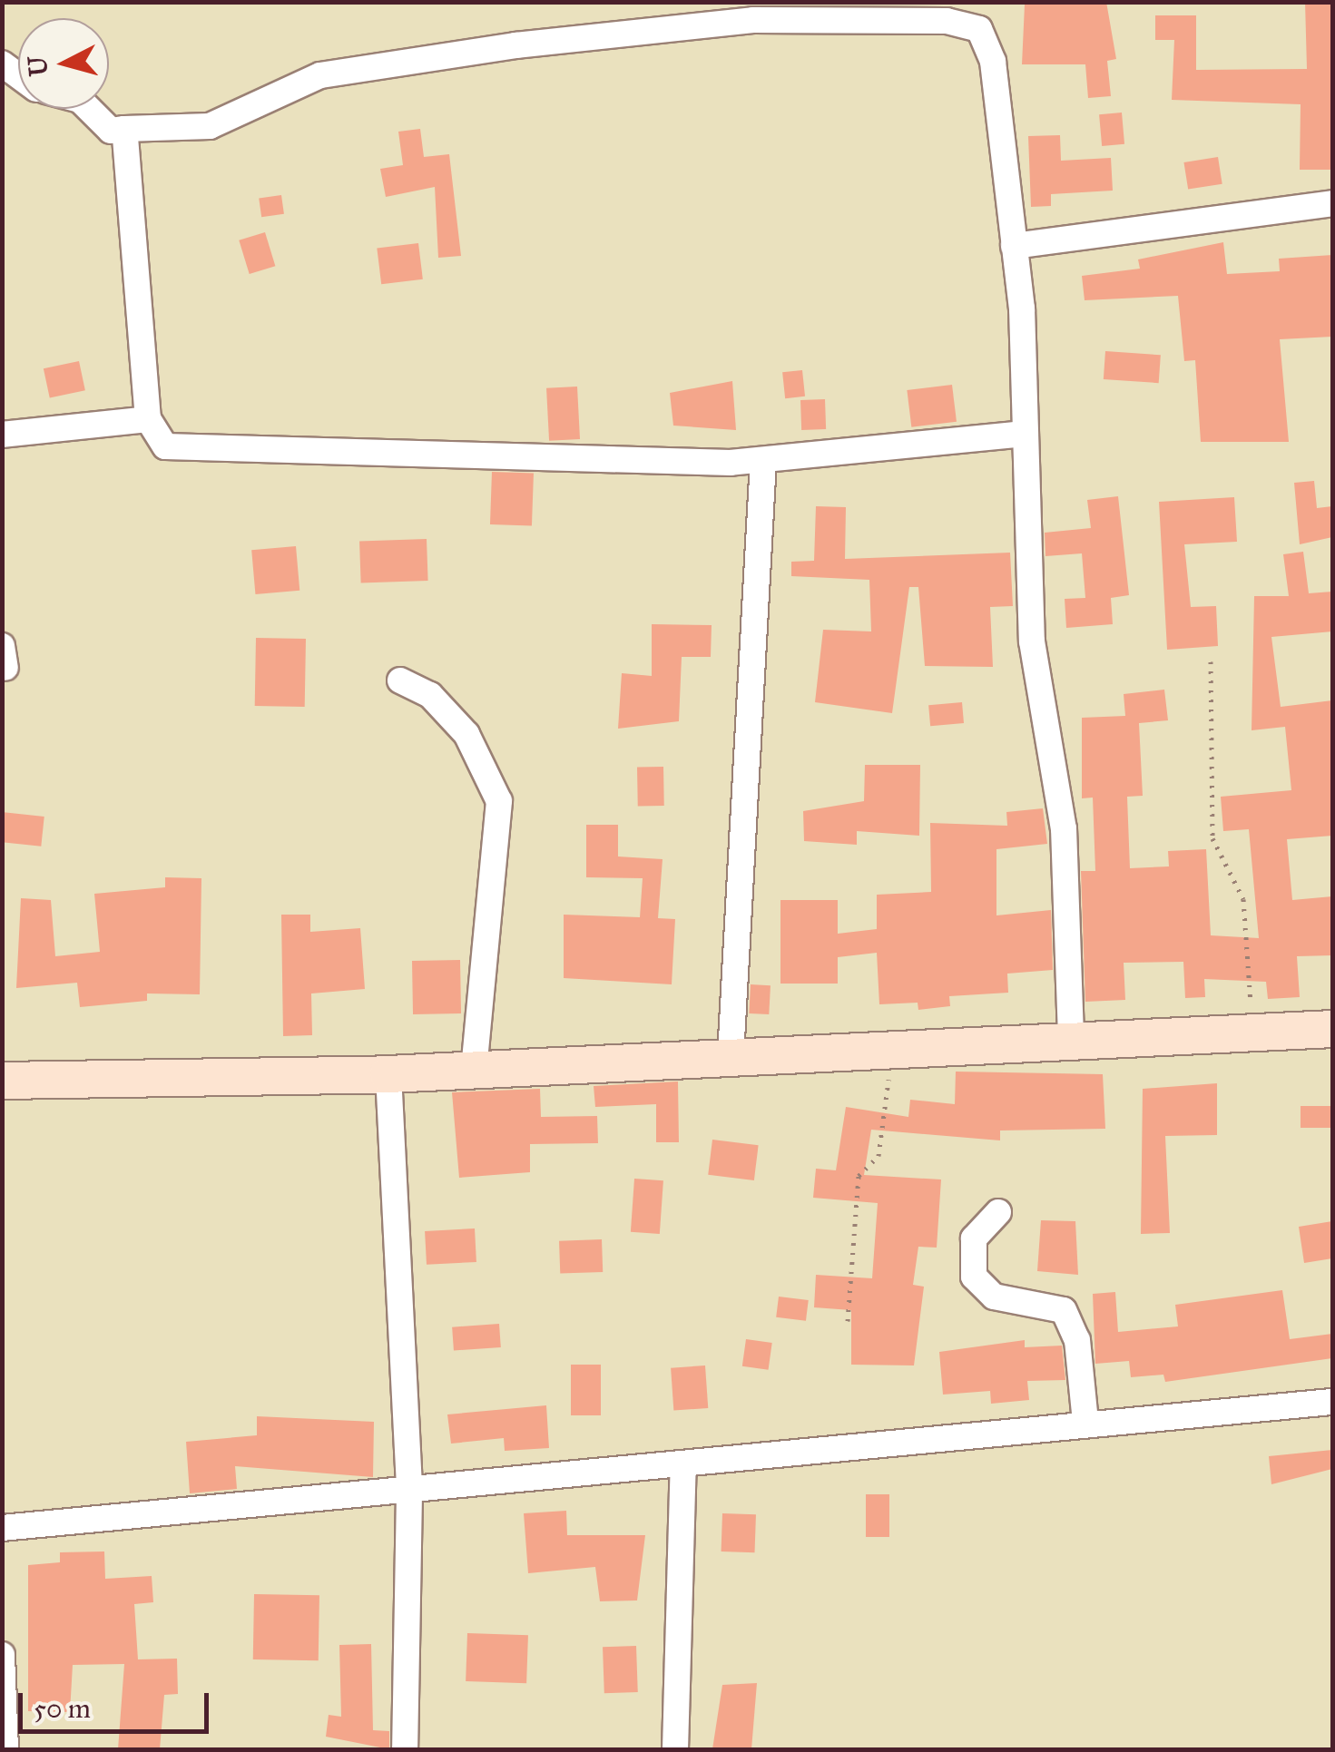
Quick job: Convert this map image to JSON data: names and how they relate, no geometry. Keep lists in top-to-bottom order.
{
  "scale_bar": "50 m",
  "north": "left"
}
